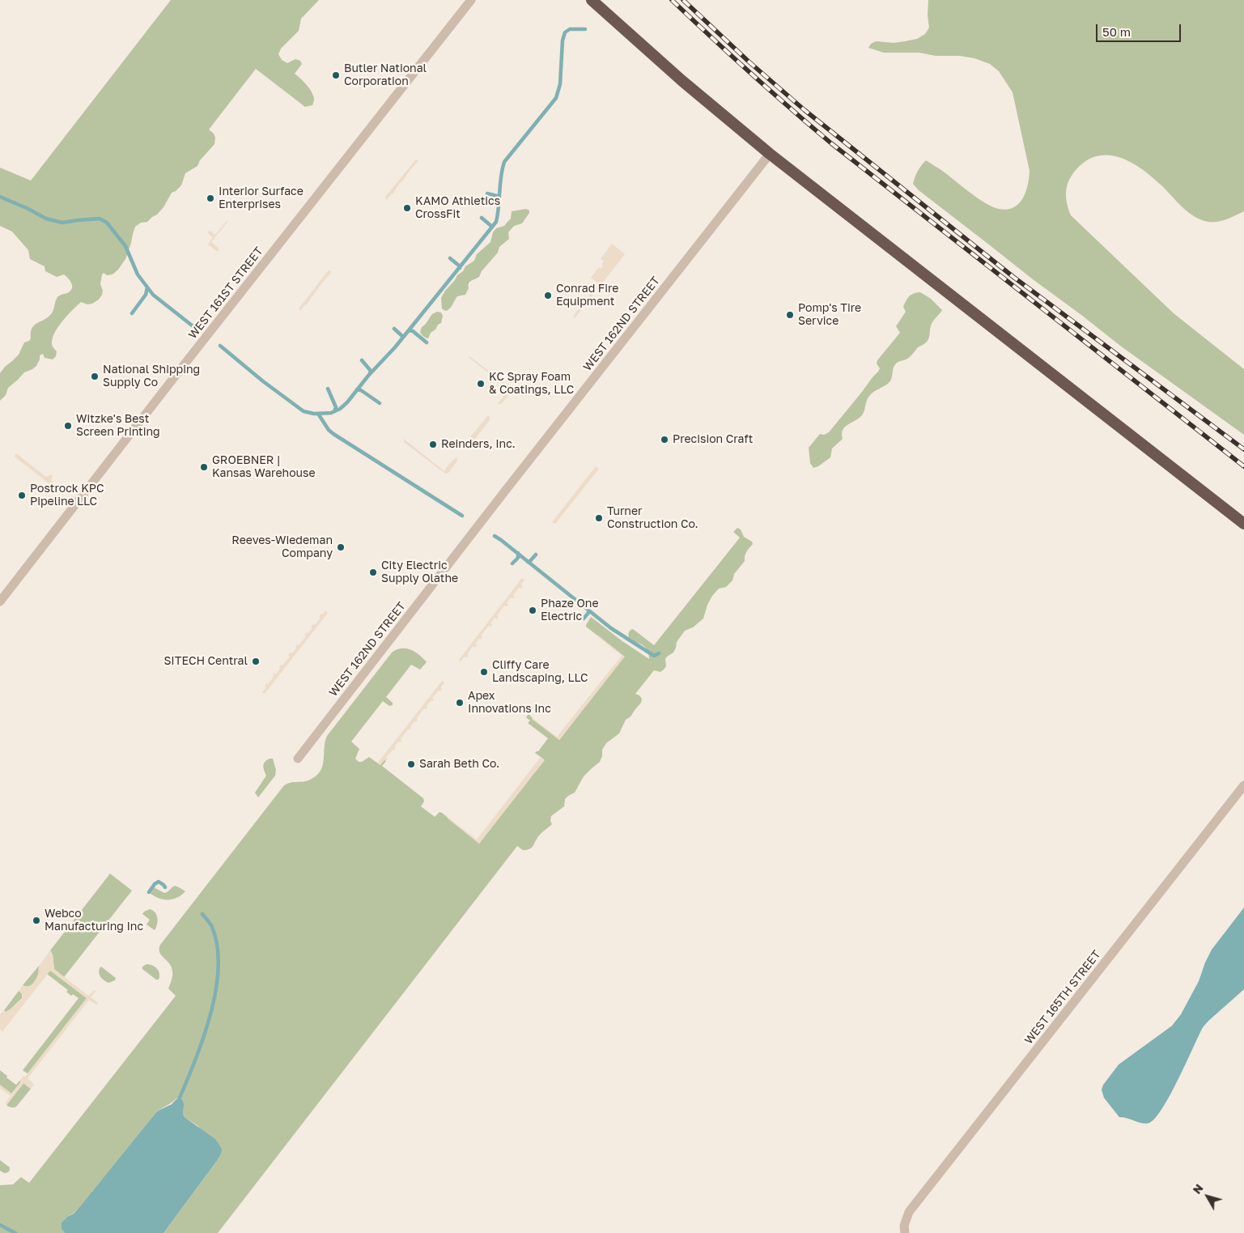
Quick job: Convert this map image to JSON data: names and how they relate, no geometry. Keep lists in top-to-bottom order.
{
  "streets": {
    "street": ["WEST 161ST STREET", "WEST 162ND STREET", "WEST 165TH STREET"]
  },
  "places": [
    "Butler National Corporation",
    "Interior Surface Enterprises",
    "KAMO Athletics CrossFit",
    "Conrad Fire Equipment",
    "Pomp's Tire Service",
    "National Shipping Supply Co",
    "KC Spray Foam & Coatings, LLC",
    "Witzke's Best Screen Printing",
    "Precision Craft",
    "Reinders, Inc.",
    "GROEBNER | Kansas Warehouse",
    "Postrock KPC Pipeline LLC",
    "Turner Construction Co.",
    "Reeves-Wiedeman Company",
    "City Electric Supply Olathe",
    "Phaze One Electric",
    "SITECH Central",
    "Cliffy Care Landscaping, LLC",
    "Apex Innovations Inc",
    "Sarah Beth Co.",
    "Webco Manufacturing Inc"
  ],
  "scale_bar": "50 m",
  "north": "top left"
}
